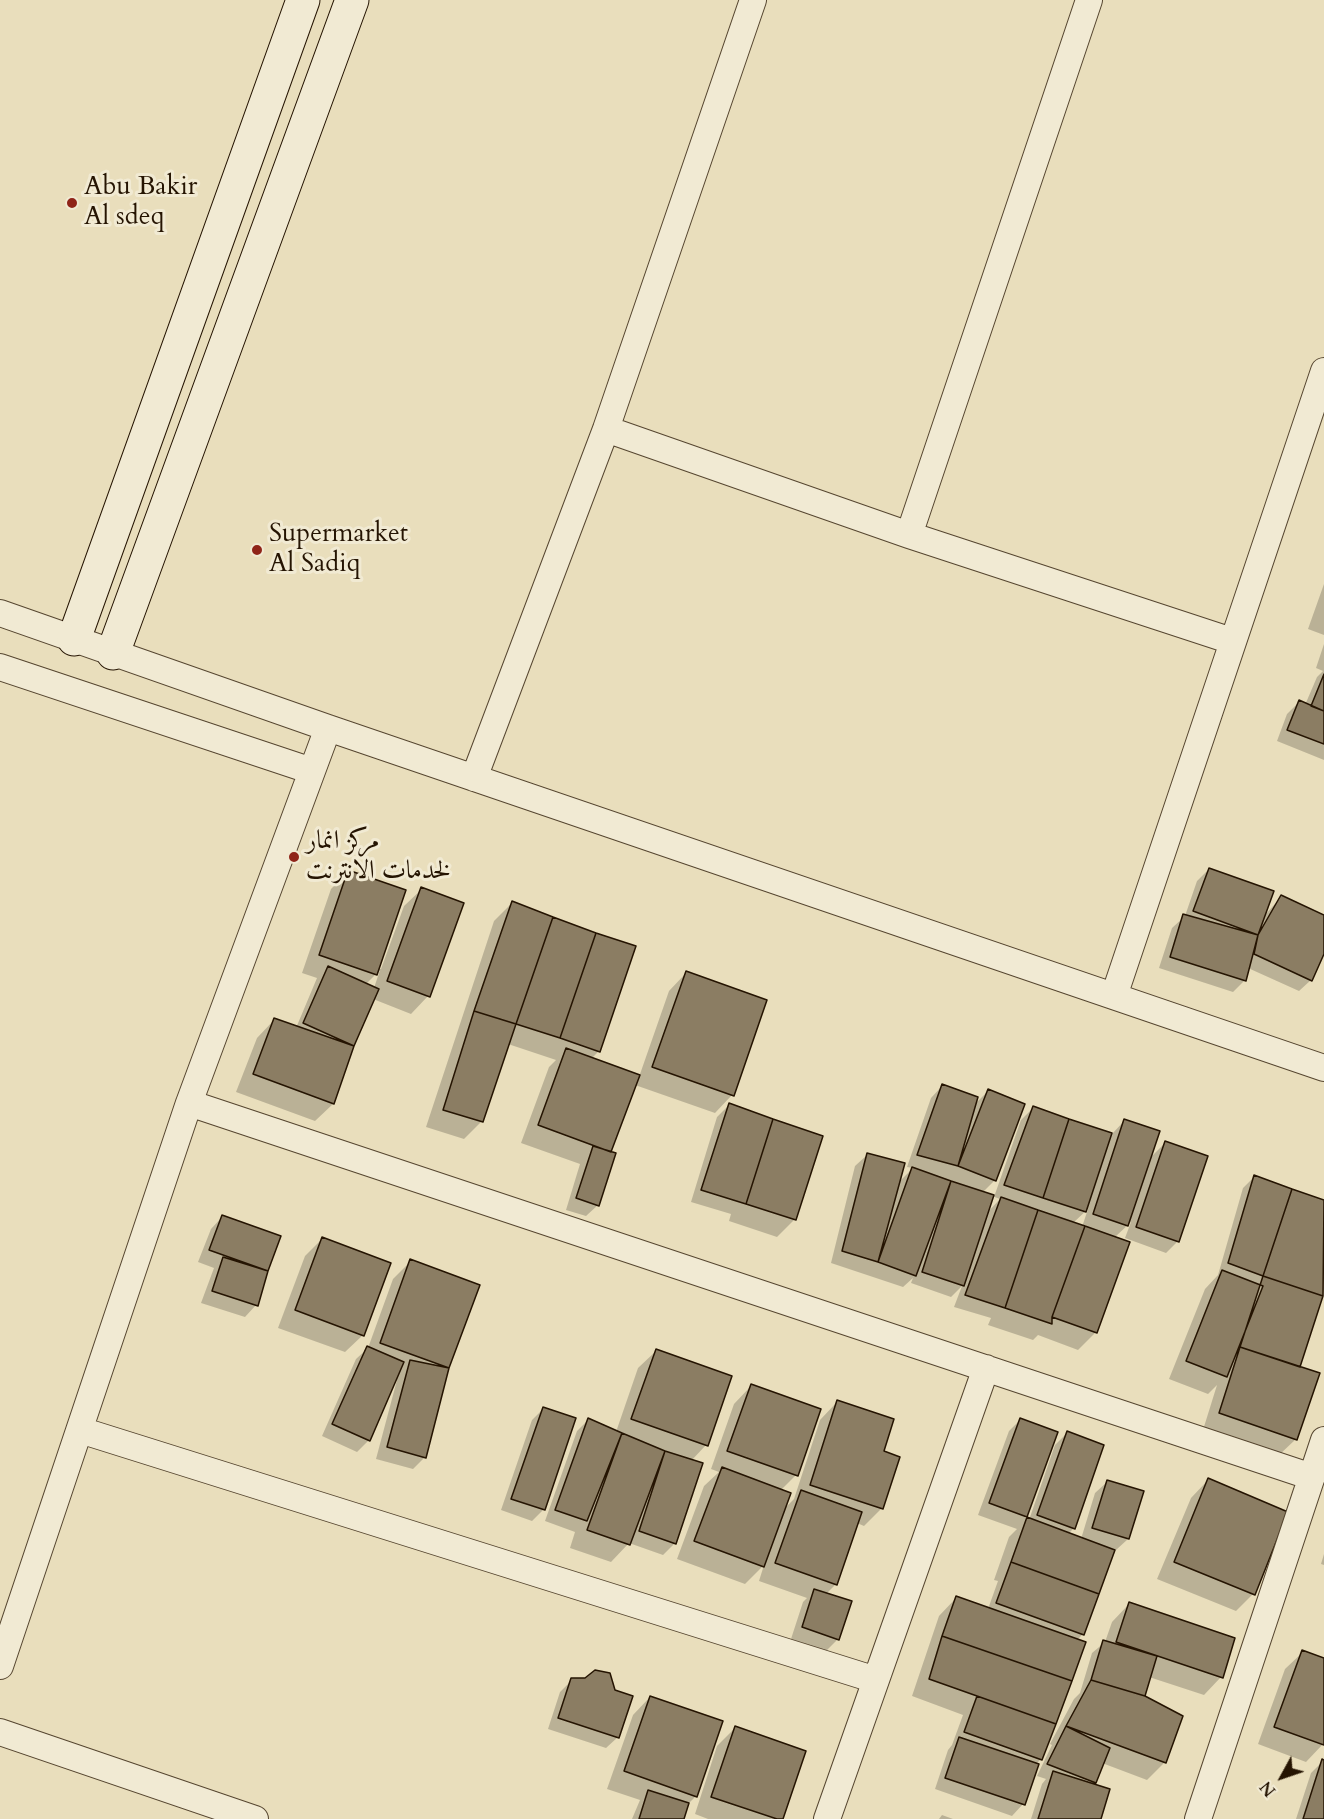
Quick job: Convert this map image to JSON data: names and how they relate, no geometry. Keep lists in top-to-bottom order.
{
  "places": ["Abu Bakir Al sdeq", "Supermarket Al Sadiq", "مركز انمار لخدمات الانترنت"],
  "north": "bottom left"
}
